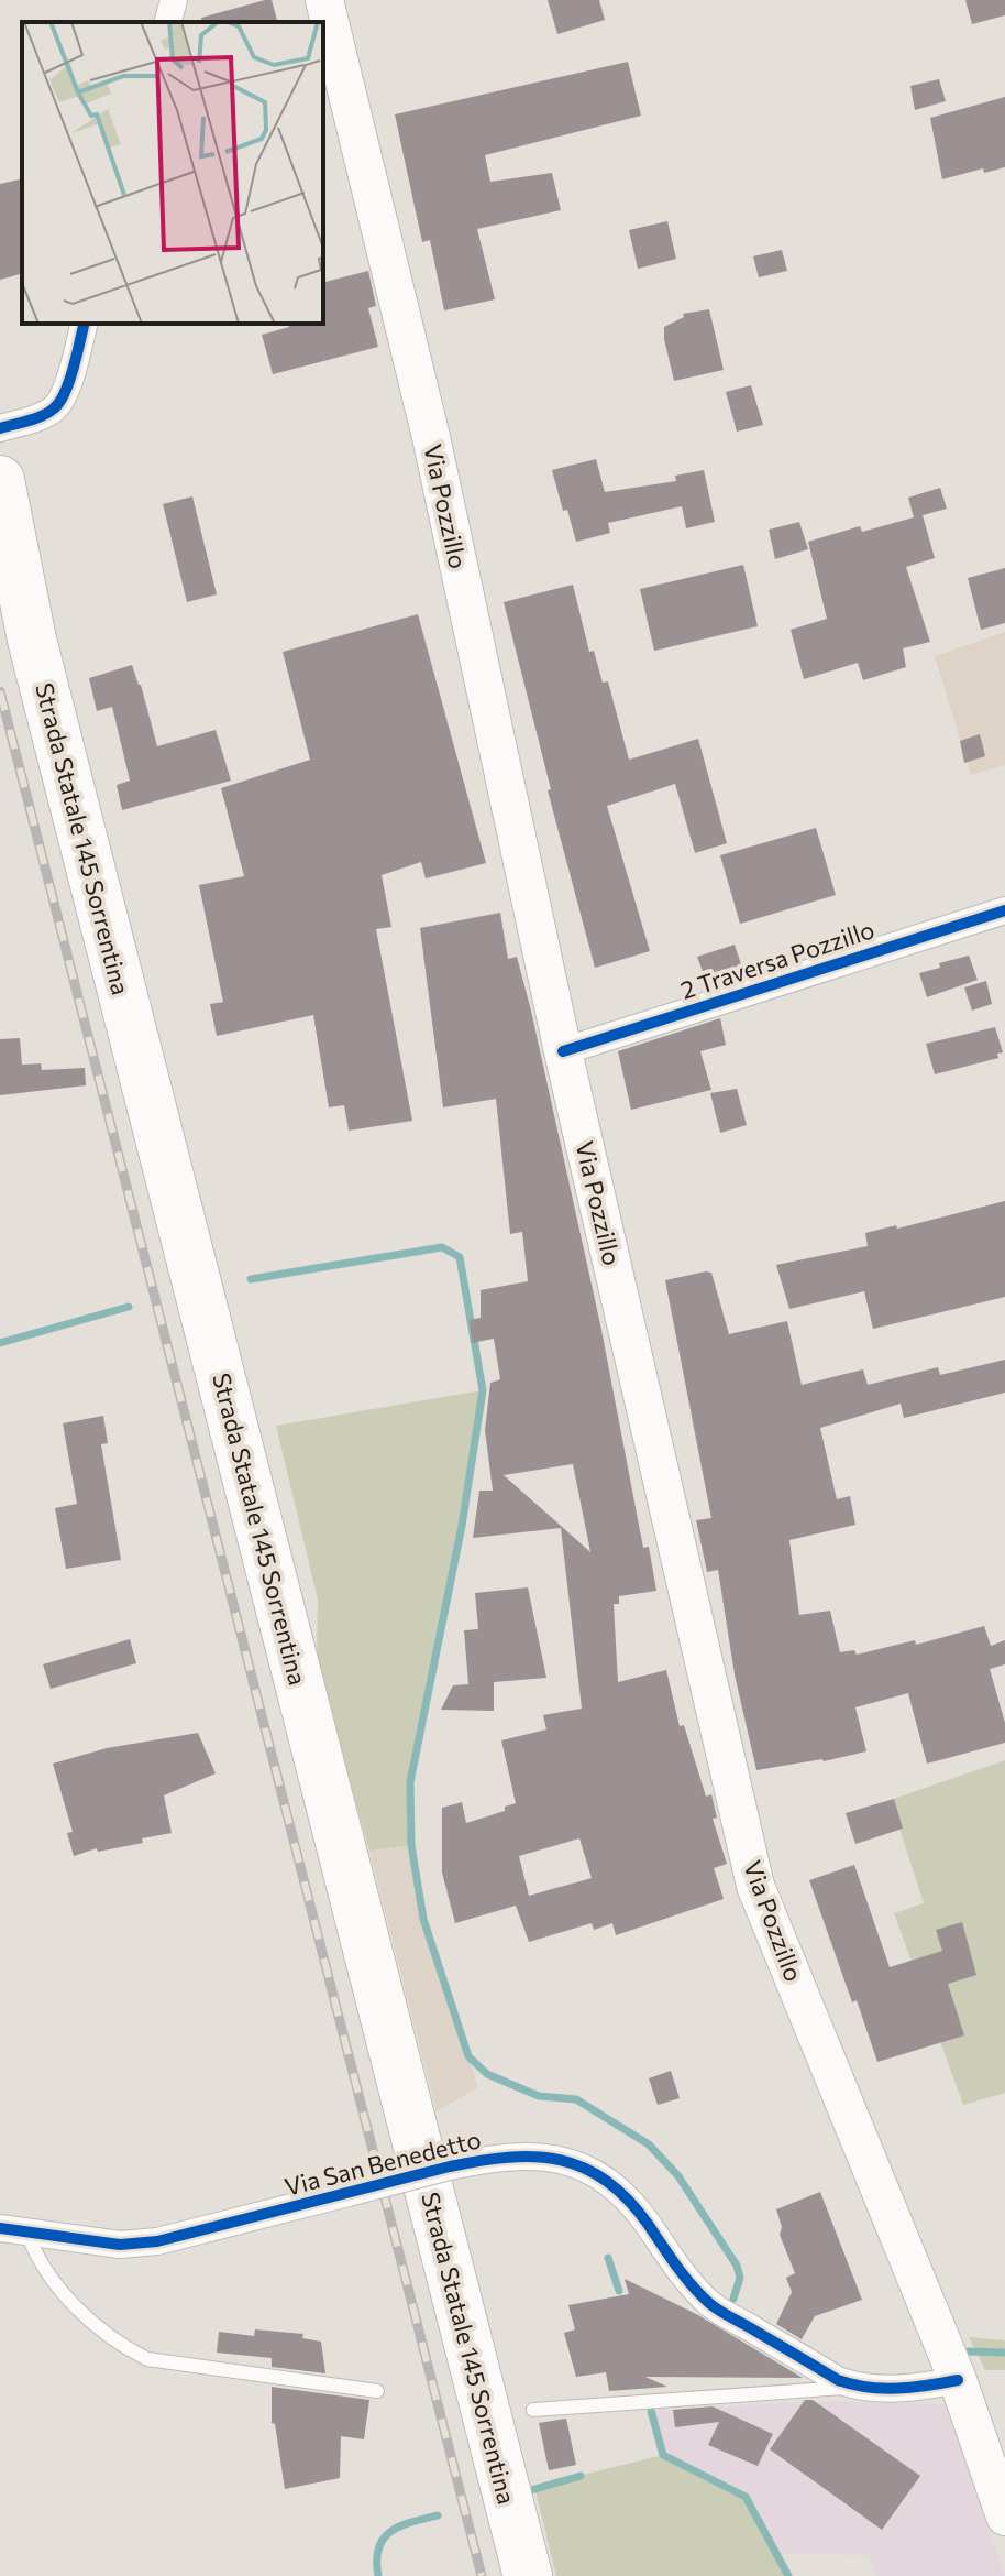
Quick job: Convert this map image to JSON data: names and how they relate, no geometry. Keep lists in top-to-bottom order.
{
  "streets": {
    "highway": ["Strada Statale 145 Sorrentina"],
    "main road": ["Via Pozzillo"],
    "street": ["2 Traversa Pozzillo", "Via San Benedetto"]
  },
  "crossings": [
    ["Via Pozzillo", "2 Traversa Pozzillo"],
    ["Via Pozzillo", "Via San Benedetto"]
  ]
}
